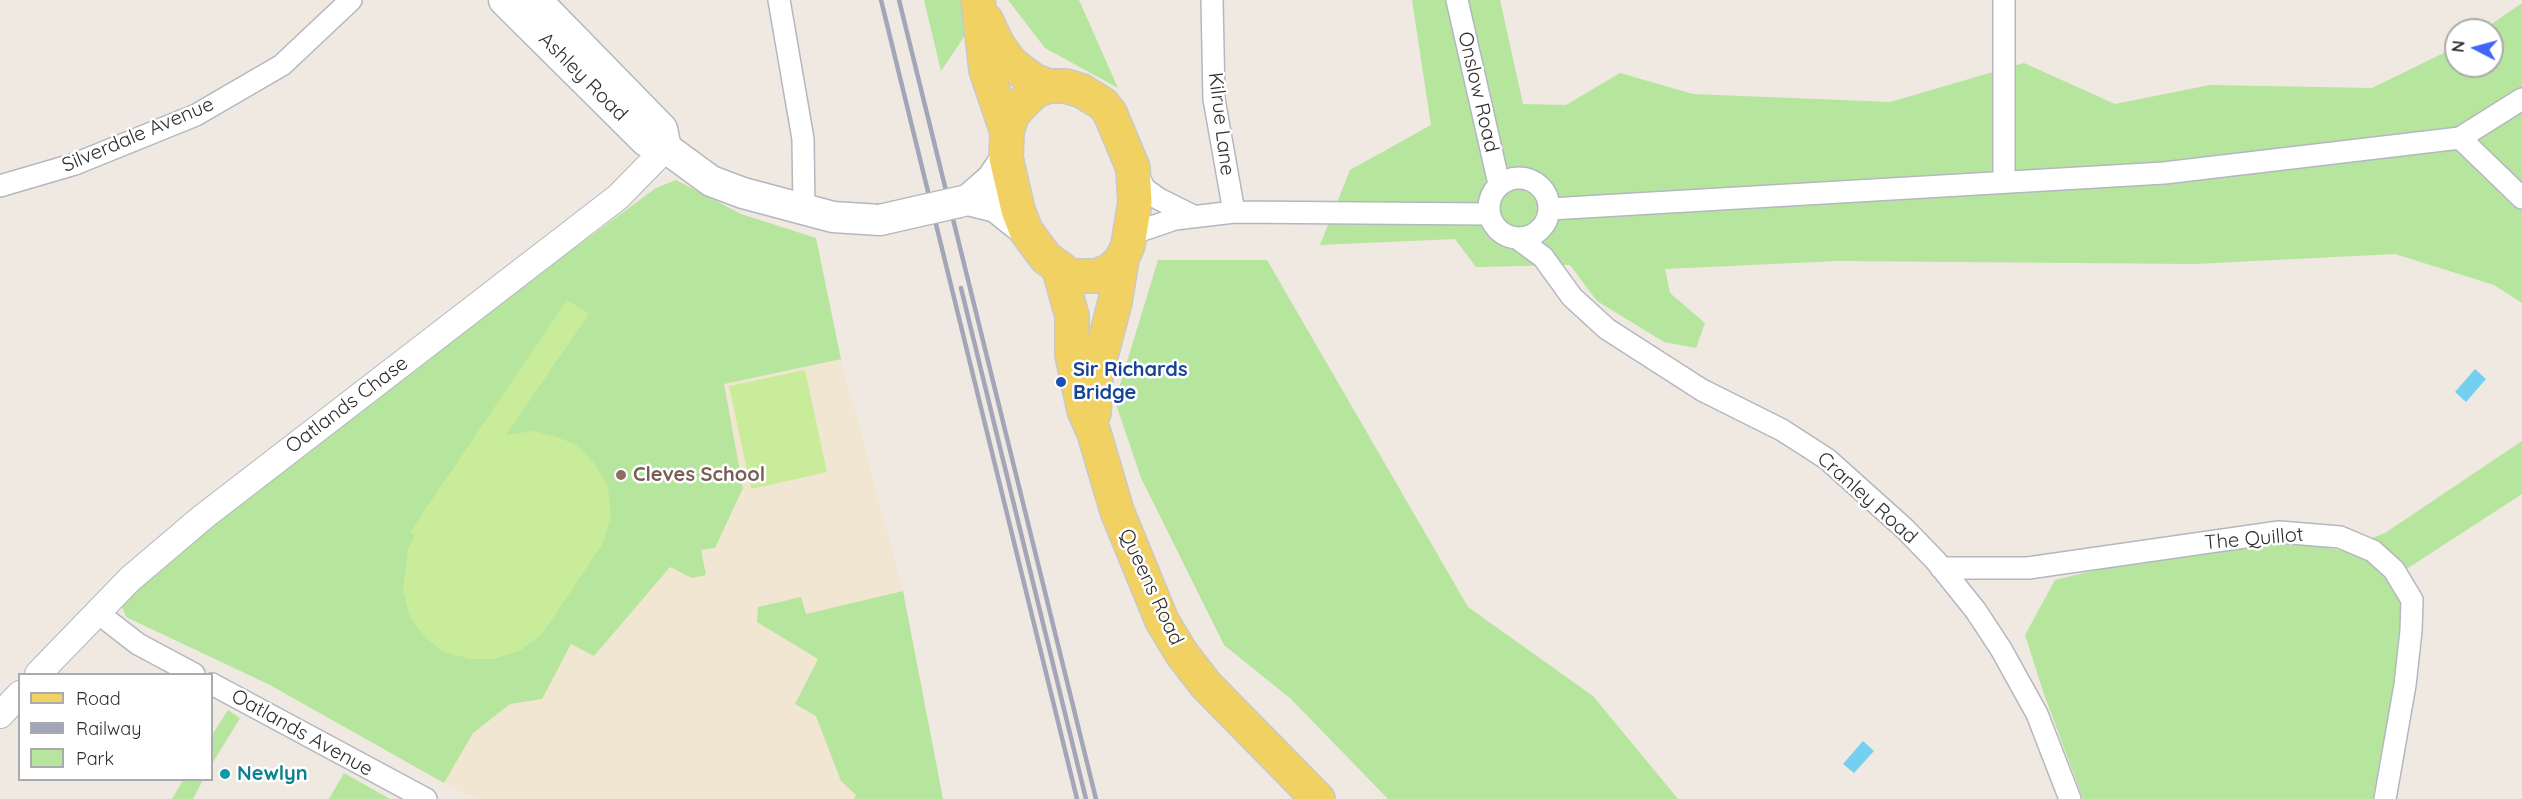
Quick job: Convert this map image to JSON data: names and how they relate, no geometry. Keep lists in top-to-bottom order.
{
  "streets": {
    "main road": ["Ashley Road", "Queens Road"],
    "street": [
      "Onslow Road",
      "Kilrue Lane",
      "Silverdale Avenue",
      "Oatlands Chase",
      "Cranley Road",
      "The Quillot",
      "Oatlands Avenue"
    ]
  },
  "crossings": [
    ["Ashley Road", "Oatlands Chase"],
    ["Onslow Road", "Cranley Road"],
    ["Cranley Road", "The Quillot"]
  ],
  "places": ["Sir Richards Bridge", "Cleves School", "Newlyn"],
  "legend": ["Road", "Railway", "Park"],
  "north": "left"
}
